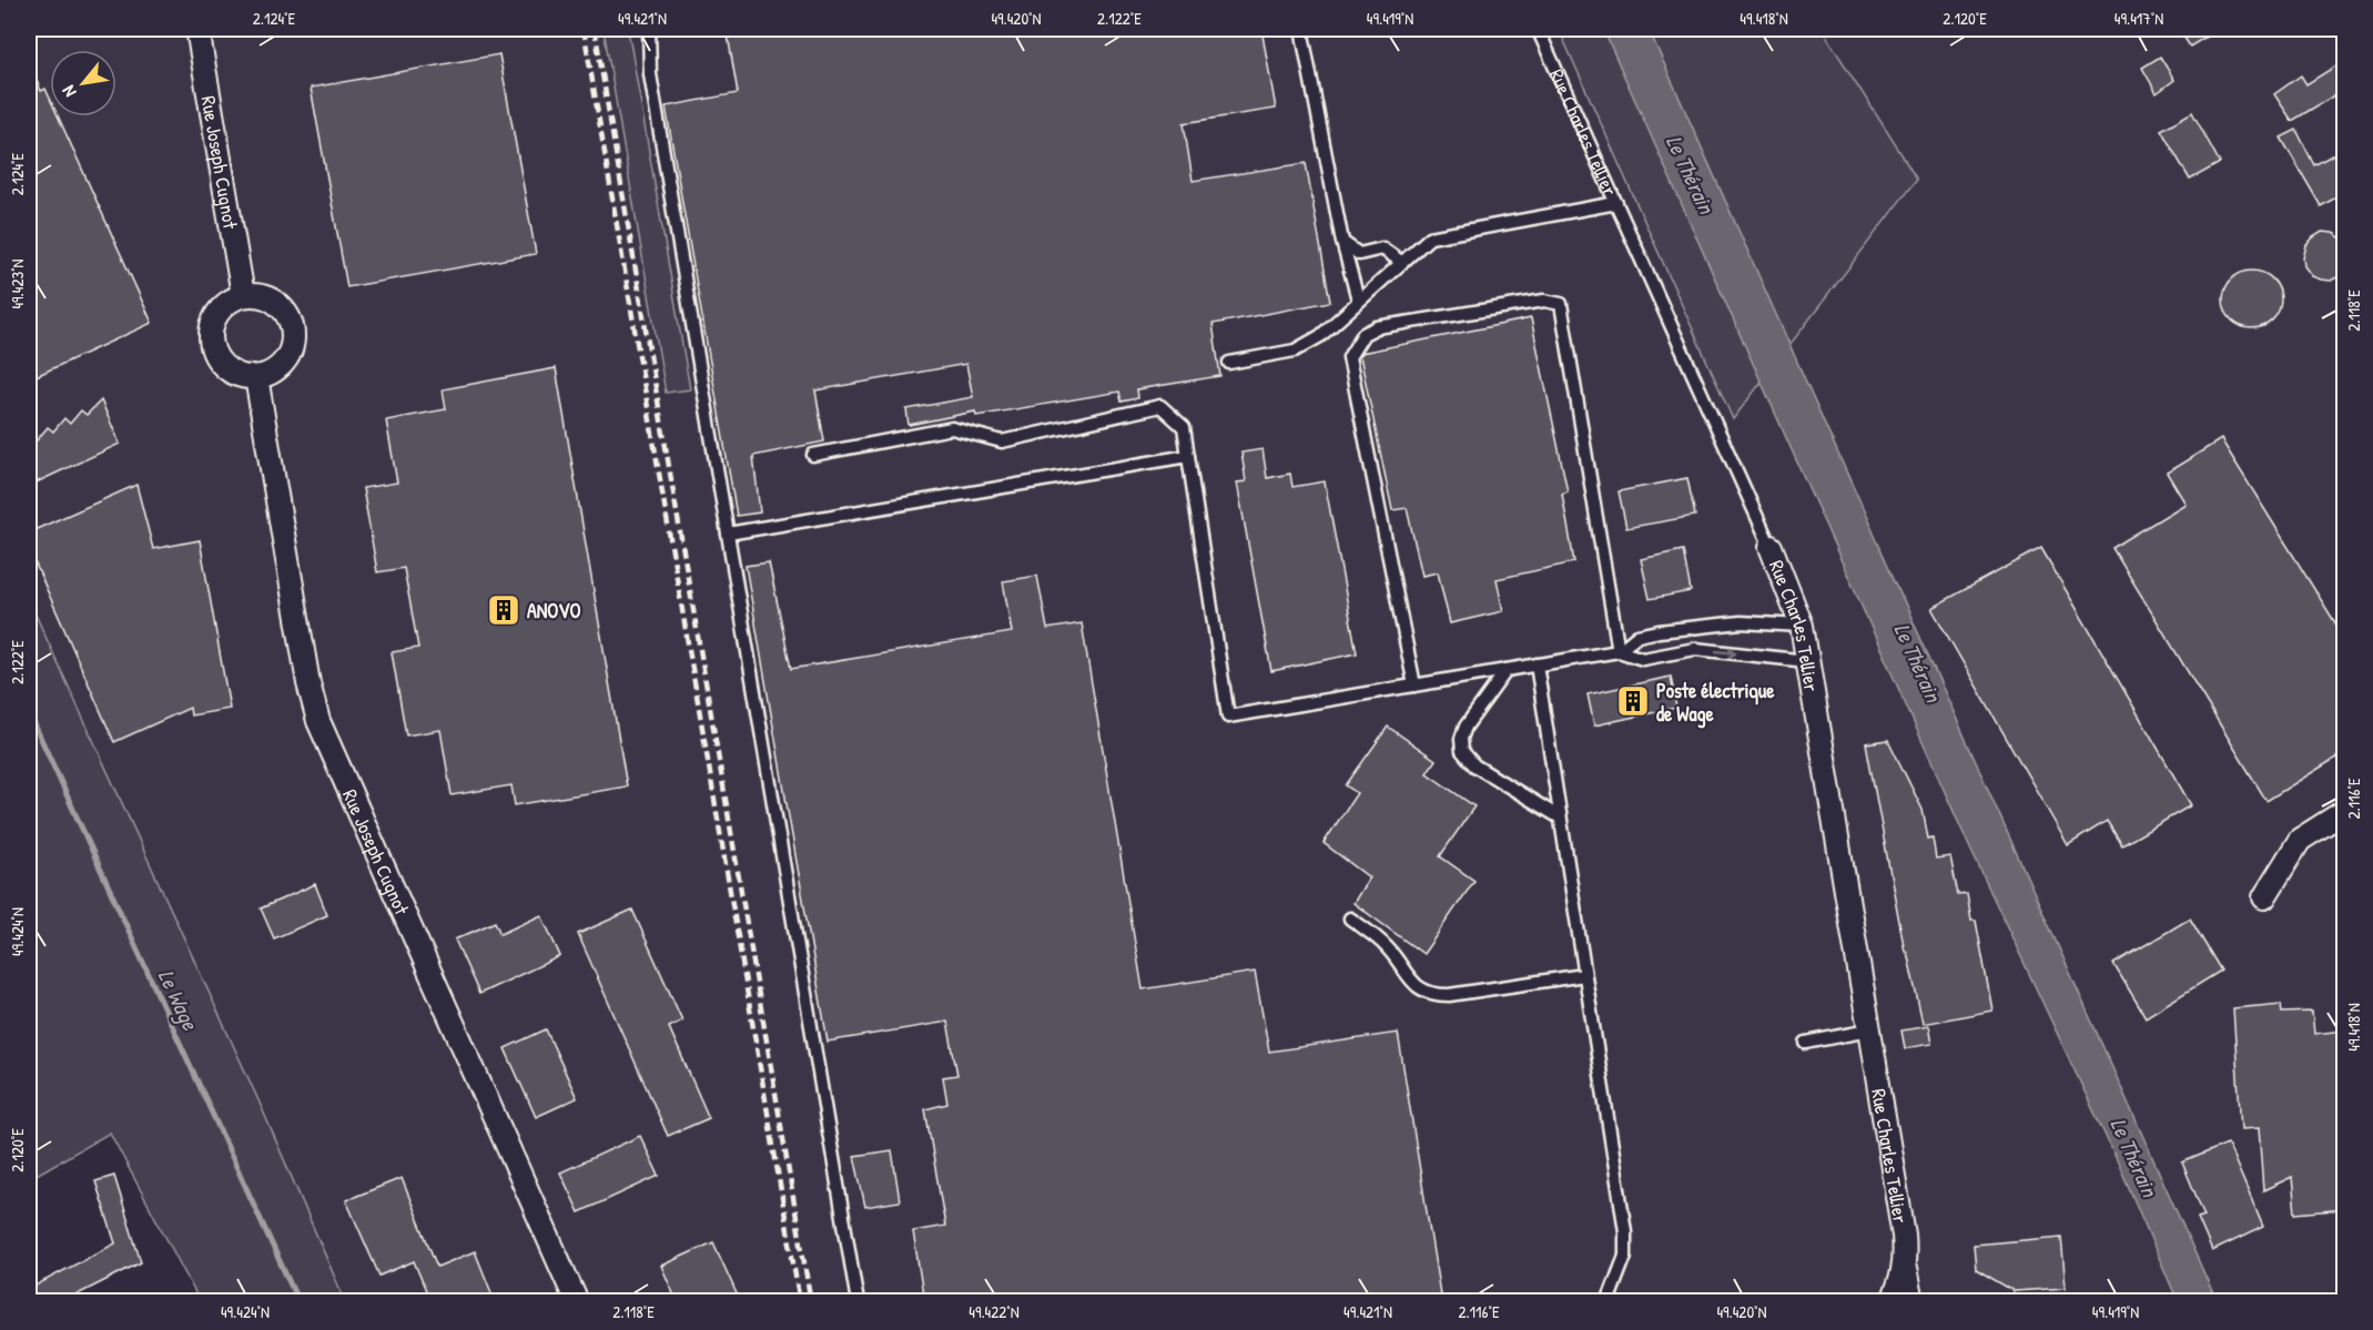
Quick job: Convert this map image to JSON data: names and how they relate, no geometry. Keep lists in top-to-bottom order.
{
  "streets": {
    "street": ["Rue Charles Tellier", "Rue Joseph Cugnot"]
  },
  "water": ["Le Thérain", "Le Wage"],
  "places": {
    "building": ["ANOVO", "Poste électrique de Wage"]
  },
  "north": "bottom left",
  "coordinates": [
    "2.124°E",
    "49.421°N",
    "49.420°N",
    "2.122°E",
    "49.419°N",
    "49.418°N",
    "2.120°E",
    "49.417°N",
    "49.423°N",
    "2.118°E",
    "2.116°E",
    "49.424°N",
    "49.422°N"
  ]
}
